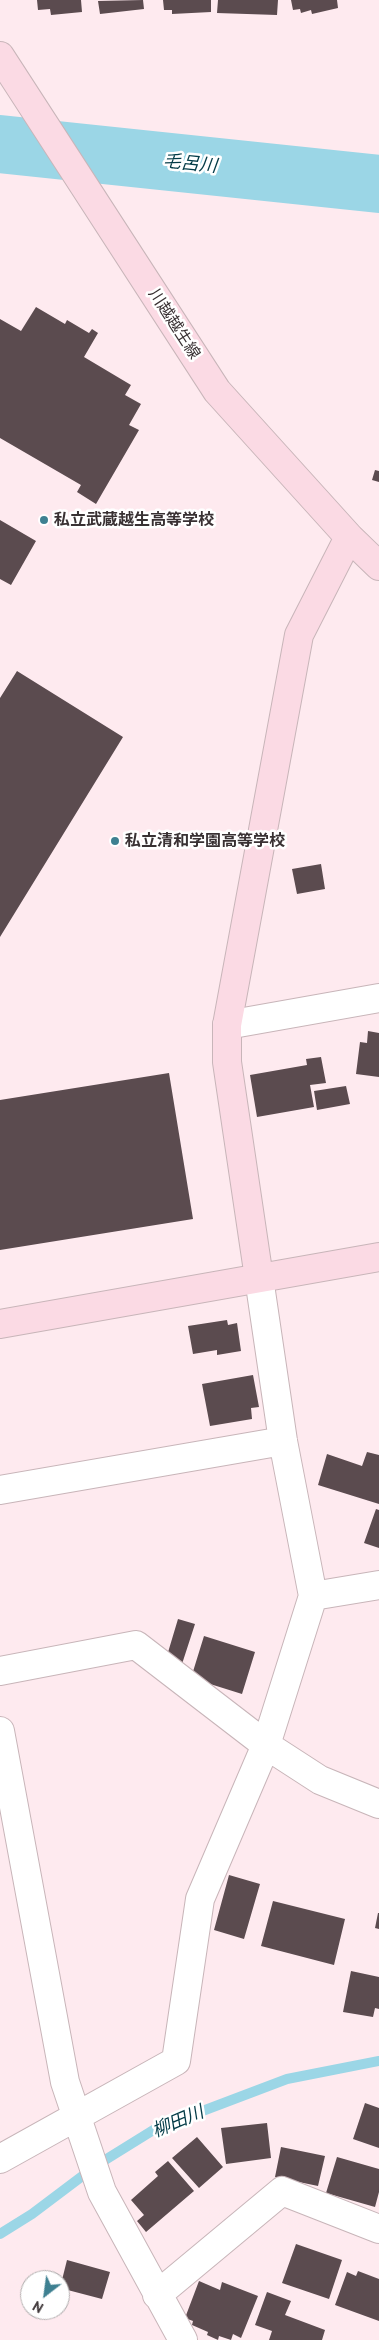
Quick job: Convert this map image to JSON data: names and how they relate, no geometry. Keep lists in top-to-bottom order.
{
  "streets": {
    "street": ["川越越生線"]
  },
  "water": ["毛呂川", "柳田川"],
  "places": ["私立武蔵越生高等学校", "私立清和学園高等学校"],
  "north": "bottom left"
}
